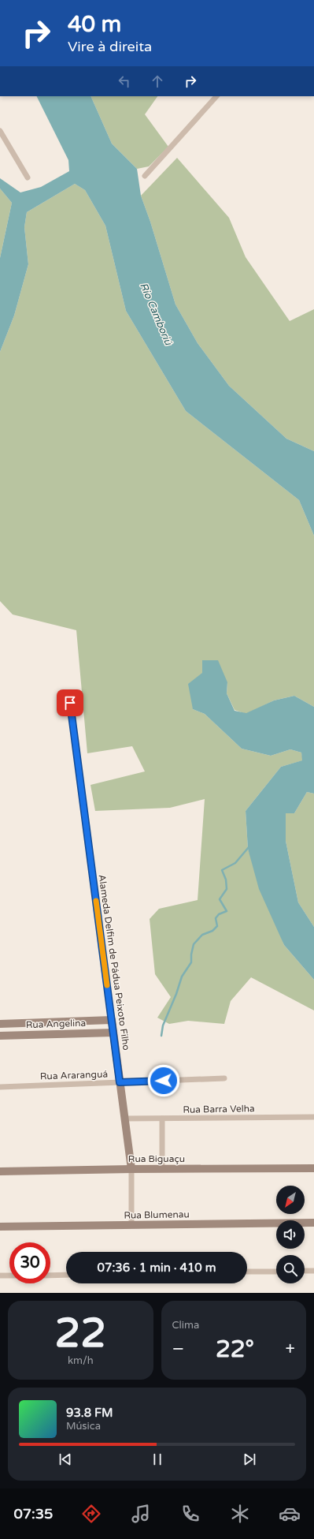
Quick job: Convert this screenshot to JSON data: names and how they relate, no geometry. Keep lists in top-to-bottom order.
{
  "streets": {
    "street": [
      "Alameda Delfim de Pádua Peixoto Filho",
      "Rua Angelina",
      "Rua Araranguá",
      "Rua Barra Velha",
      "Rua Biguaçu",
      "Rua Blumenau"
    ]
  },
  "crossings": [
    ["Alameda Delfim de Pádua Peixoto Filho", "Rua Angelina"],
    ["Alameda Delfim de Pádua Peixoto Filho", "Rua Araranguá"],
    ["Alameda Delfim de Pádua Peixoto Filho", "Rua Barra Velha"],
    ["Alameda Delfim de Pádua Peixoto Filho", "Rua Biguaçu"],
    ["Alameda Delfim de Pádua Peixoto Filho", "Rua Blumenau"]
  ],
  "water": ["Rio Camboriú"],
  "north": "bottom left",
  "page": {
    "turn": ["40 m", "Vire à direita"],
    "limit": "30",
    "trip": "07:36 · 1 min · 410 m",
    "tile": [
      ["22", "km/h"],
      "Clima"
    ],
    "heat": ["−", "22°", "+"],
    "song": ["93.8 FM", "Música"],
    "tabs": "07:35"
  }
}
